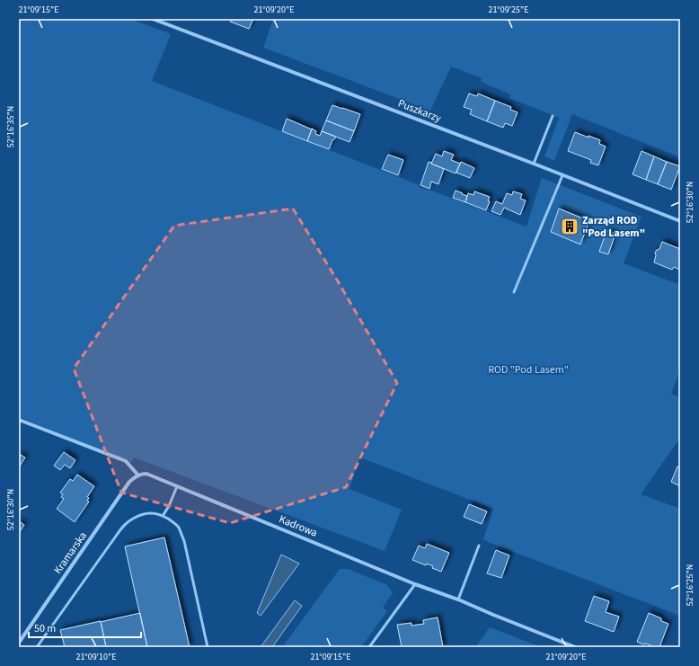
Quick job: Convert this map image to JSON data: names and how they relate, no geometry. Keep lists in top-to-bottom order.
{
  "streets": {
    "street": ["Puszkarzy", "Kadrowa", "Kramarska"]
  },
  "crossings": [
    ["Kadrowa", "Kramarska"]
  ],
  "parks": ["ROD \"Pod Lasem\""],
  "places": {
    "building": ["Zarząd ROD \"Pod Lasem\""]
  },
  "scale_bar": "50 m",
  "coordinates": [
    "21°09'15\"E",
    "21°09'20\"E",
    "21°09'25\"E",
    "52°16'35\"N",
    "52°16'30\"N",
    "52°16'25\"N",
    "21°09'10\"E"
  ]
}
